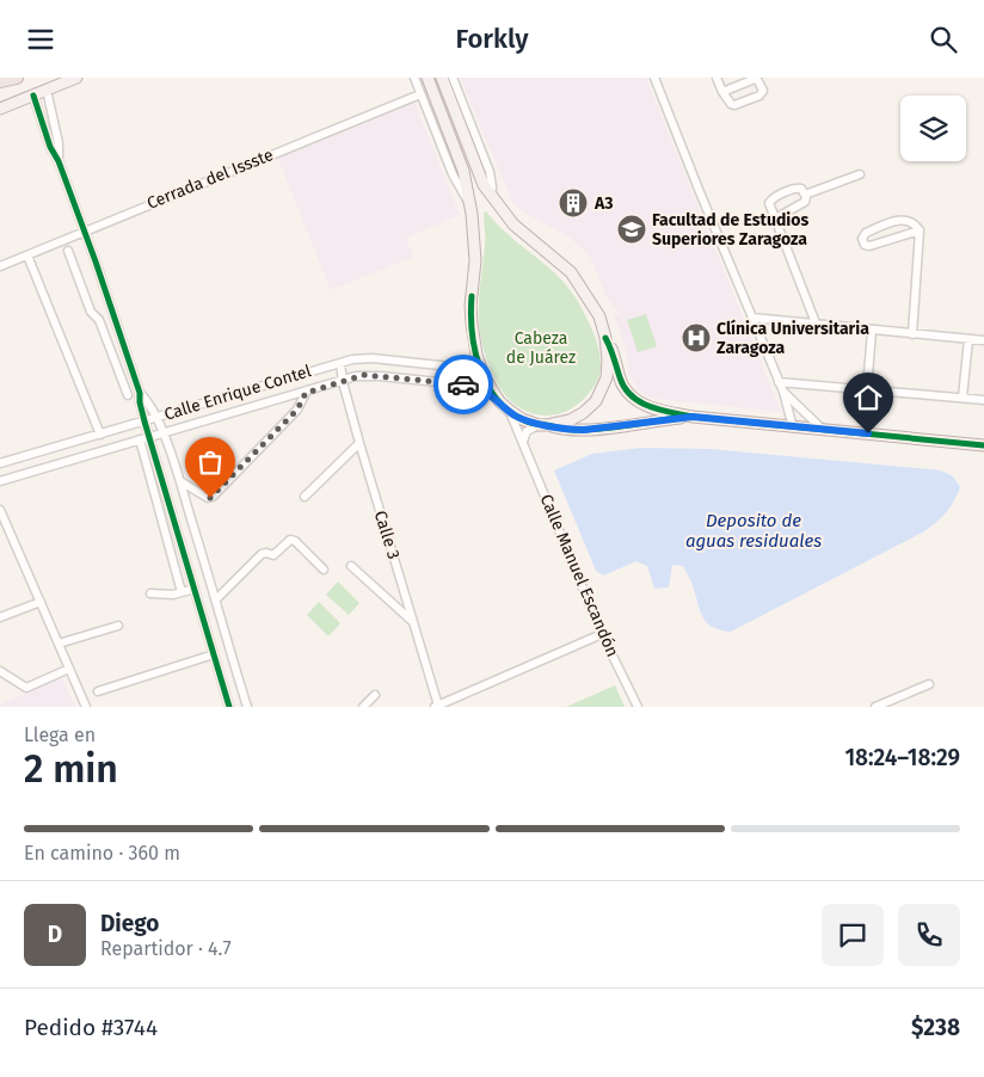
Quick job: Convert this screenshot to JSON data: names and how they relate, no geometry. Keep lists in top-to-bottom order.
{
  "streets": {
    "street": [
      "Cerrada del Issste",
      "Calle Enrique Contel",
      "Calle 3",
      "Calle Manuel Escandón"
    ]
  },
  "crossings": [
    ["Calle Enrique Contel", "Calle 3"]
  ],
  "water": ["Deposito de aguas residuales"],
  "parks": ["Cabeza de Juárez"],
  "places": {
    "building": ["A3"],
    "school or university": ["Facultad de Estudios Superiores Zaragoza"],
    "hospital": ["Clínica Universitaria Zaragoza"]
  },
  "page": {
    "header": "Forkly",
    "heading": ["2 min", "Llega en", "18:24–18:29"],
    "panel": [
      "Diego",
      "Repartidor · 4.7",
      "Pedido #3744",
      "$238"
    ],
    "bar": "En camino · 360 m",
    "round": "D"
  }
}
